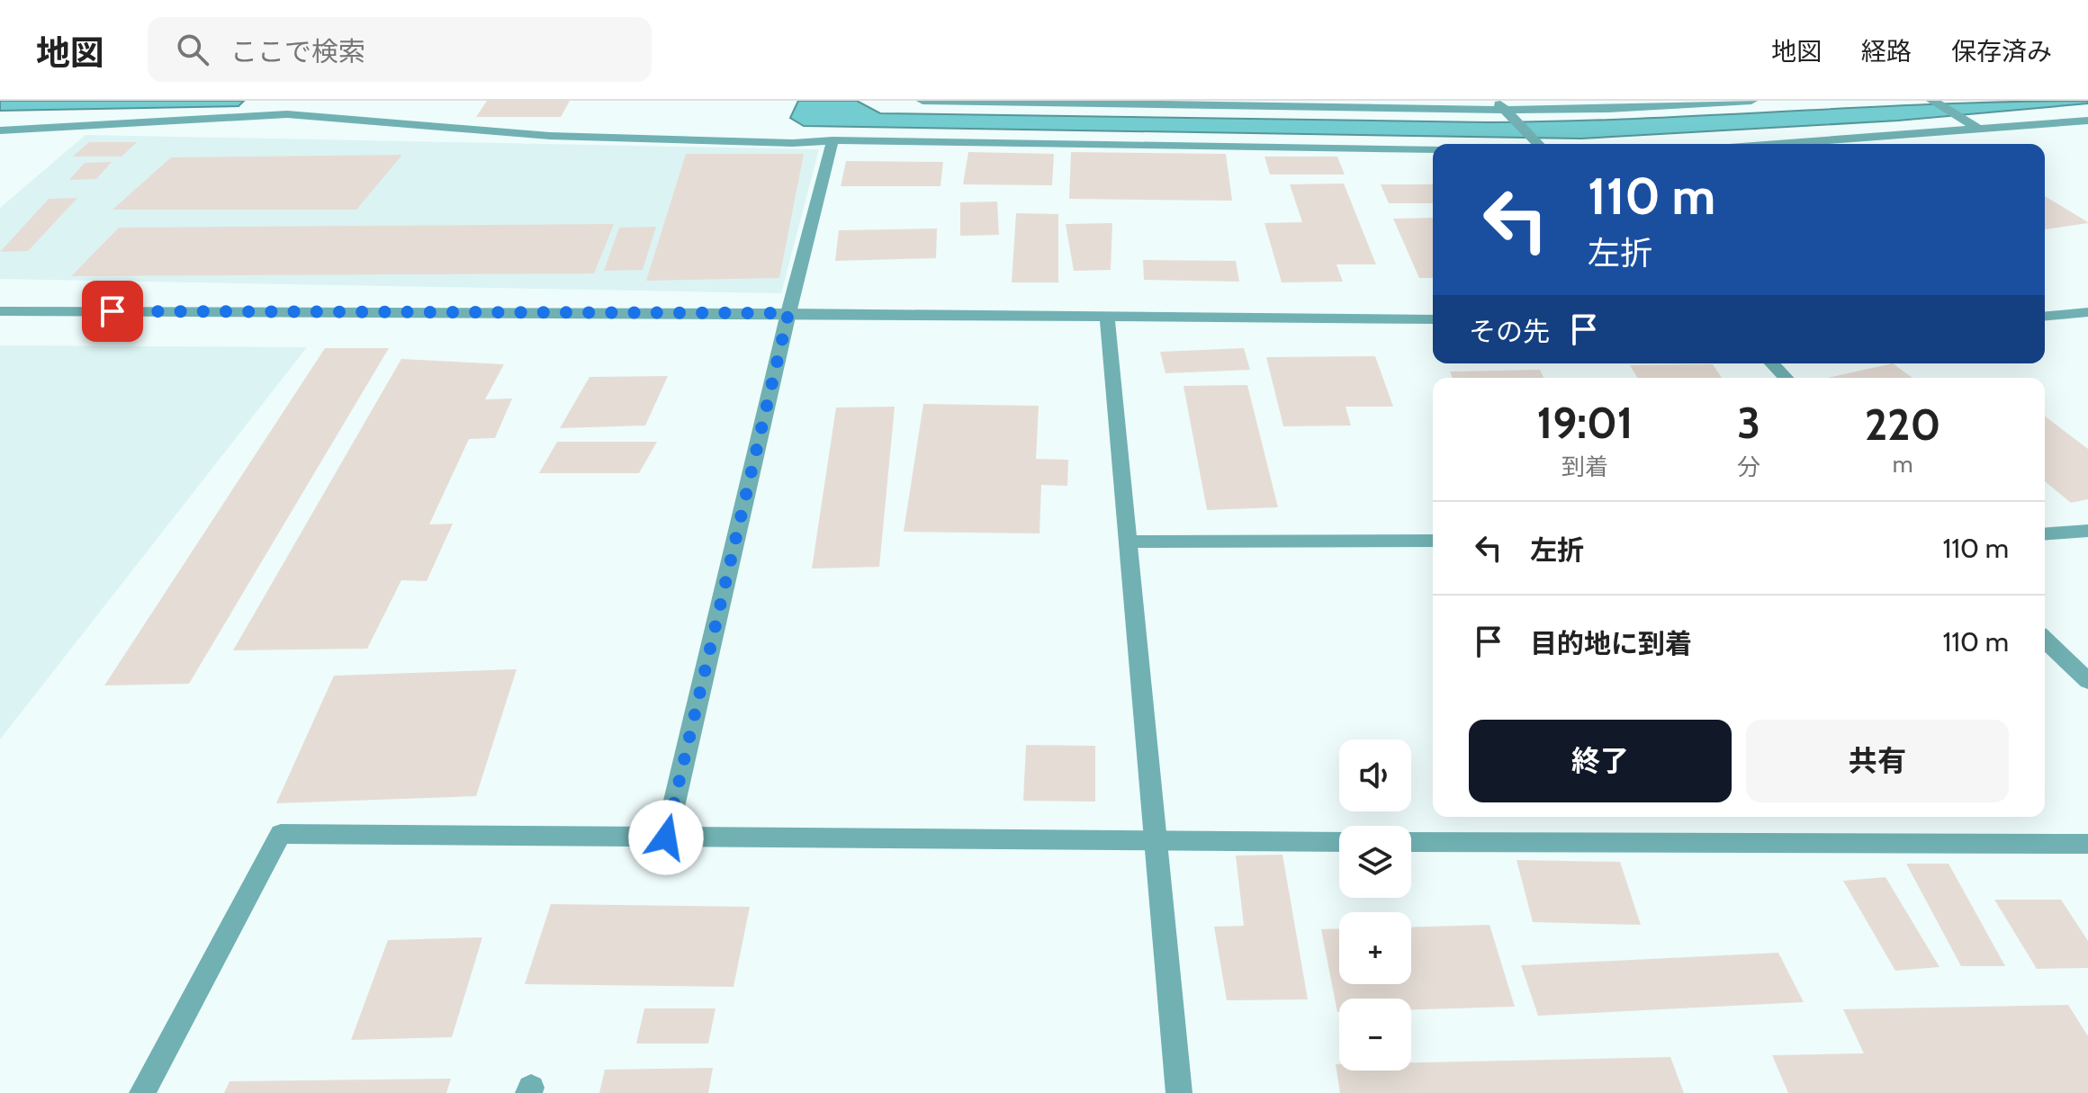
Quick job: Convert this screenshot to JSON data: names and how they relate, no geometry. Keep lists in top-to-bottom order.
{
  "page": {
    "header": "地図",
    "search": "ここで検索",
    "nav": ["地図", "経路", "保存済み"],
    "turn": ["110 m", "左折"],
    "then": "その先",
    "eta": [
      "19:01",
      "到着",
      "3",
      "分",
      "220",
      "m"
    ],
    "list": [
      {
        "name": "左折",
        "value": "110 m"
      },
      {
        "name": "目的地に到着",
        "value": "110 m"
      }
    ],
    "buttons": ["終了", "共有"],
    "map_buttons": ["+", "−"]
  }
}
